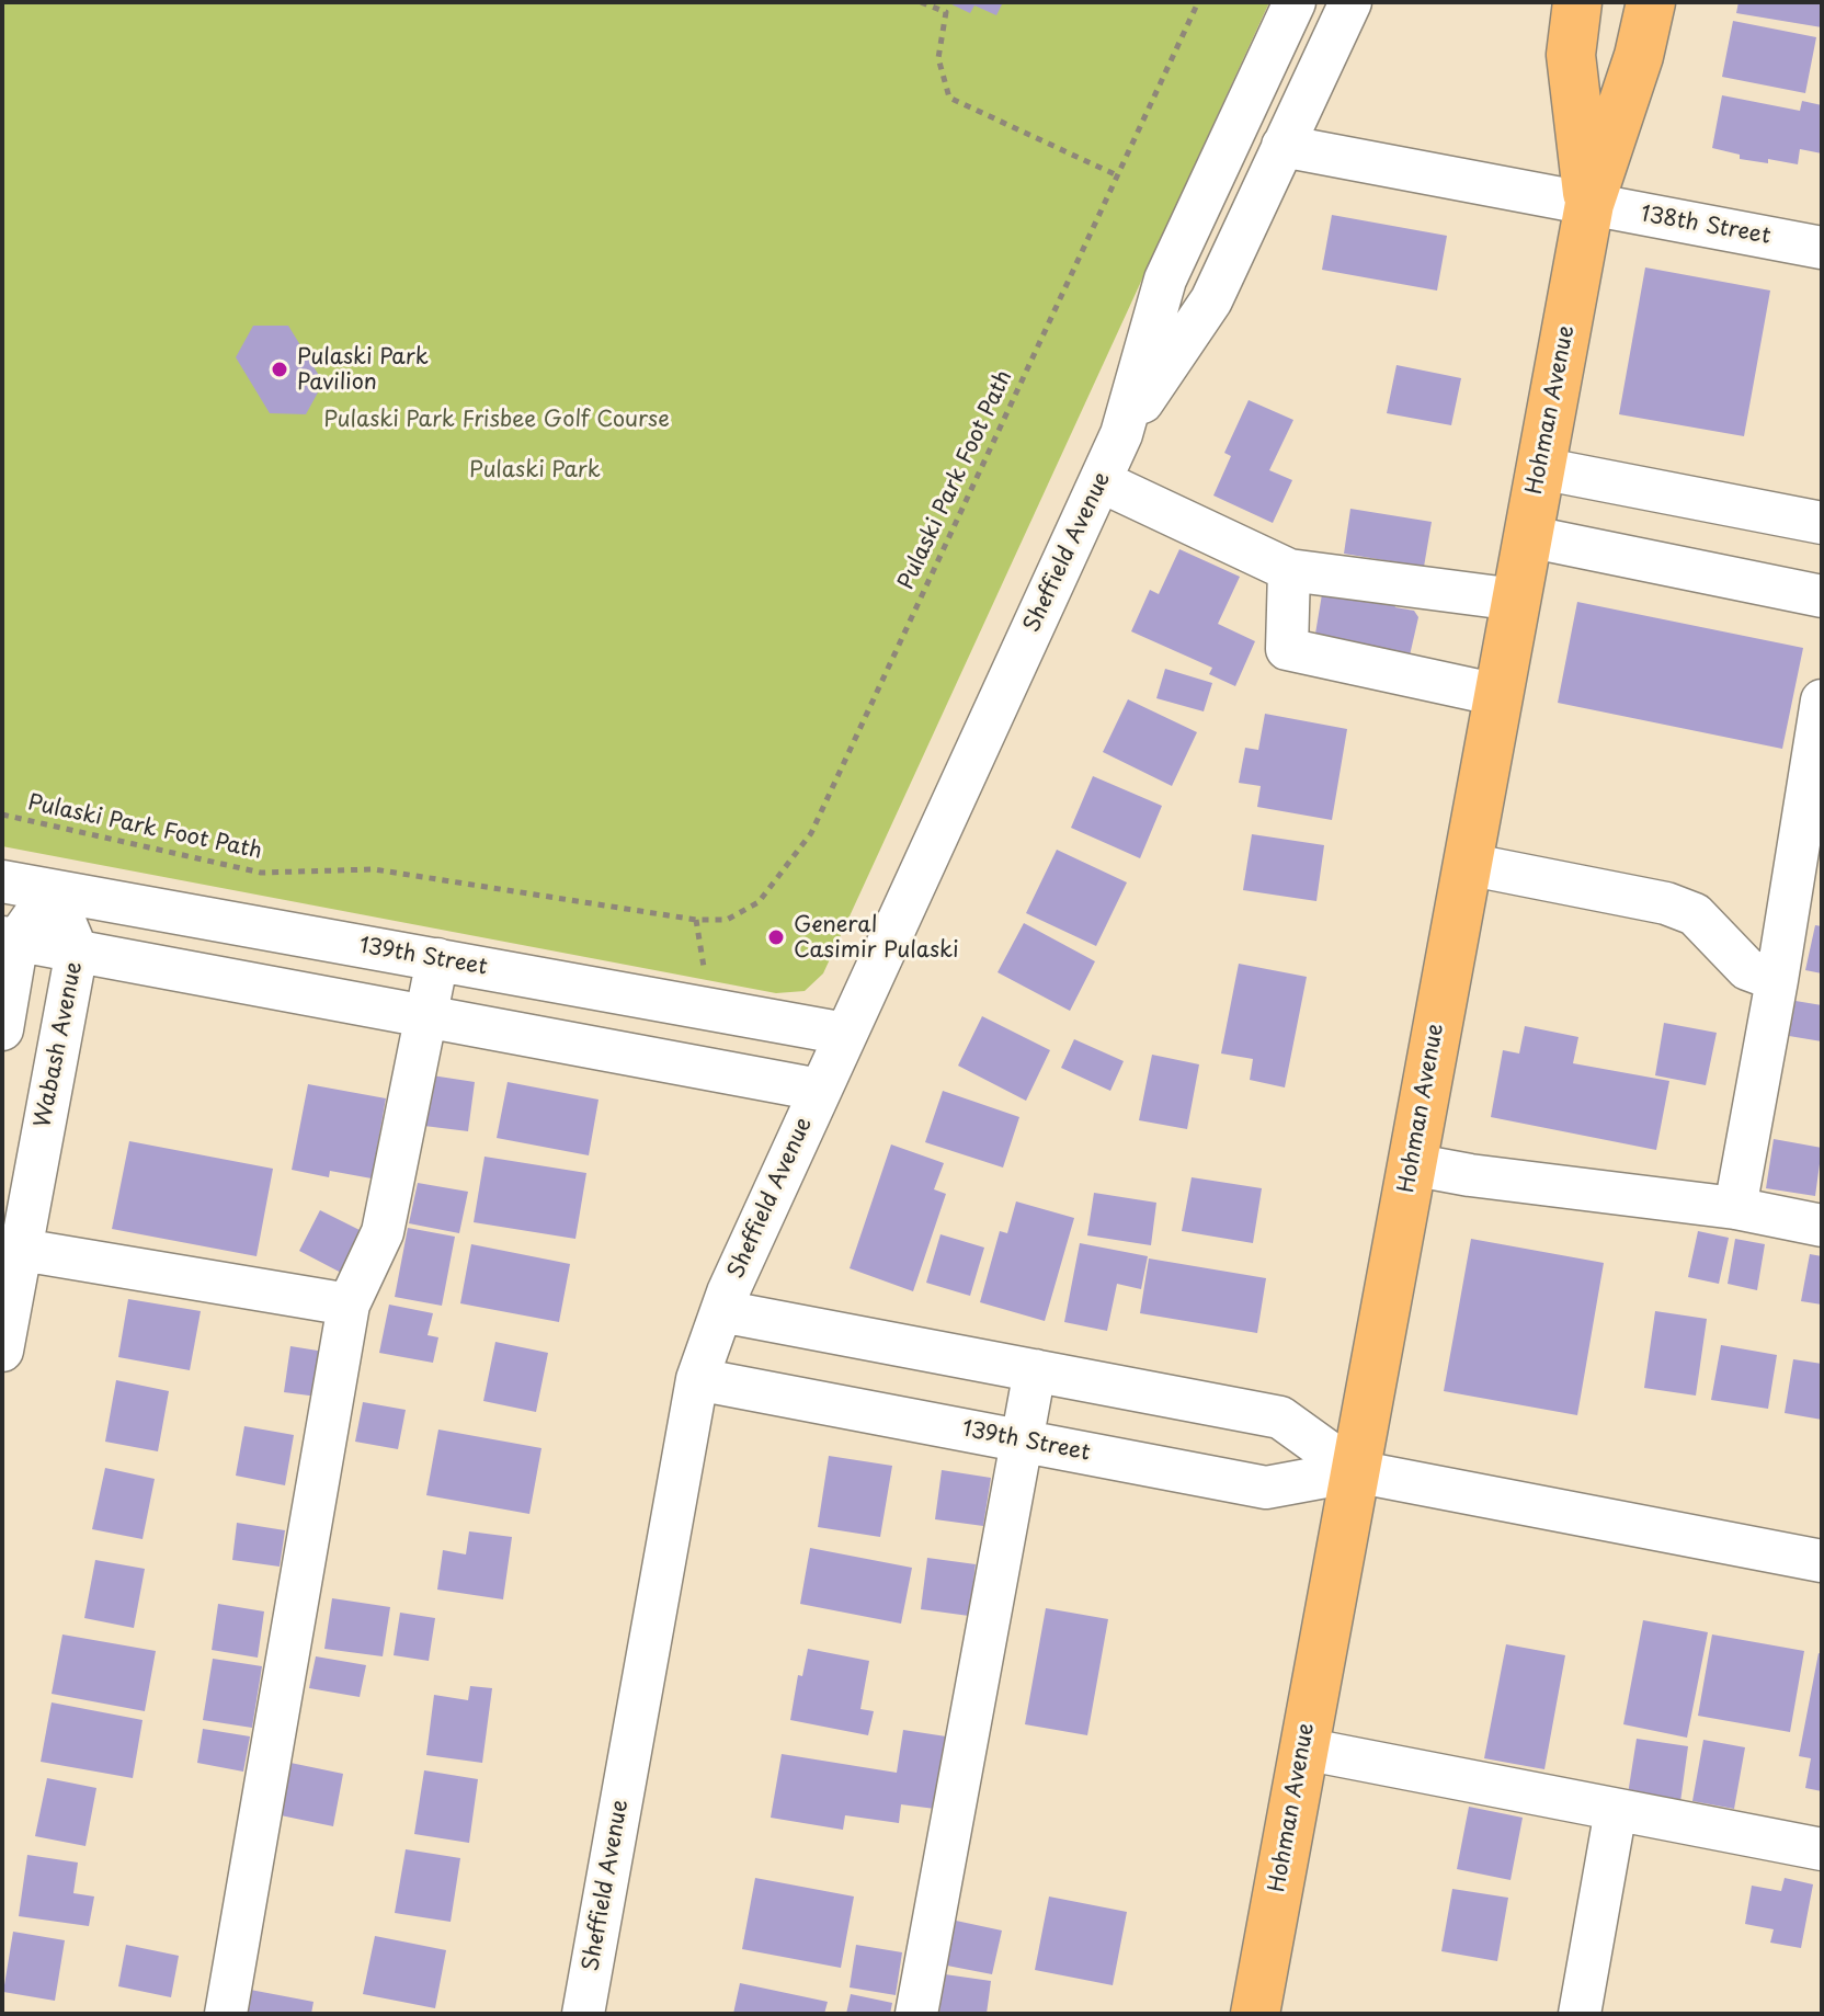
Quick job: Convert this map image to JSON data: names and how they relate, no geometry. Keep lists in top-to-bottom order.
{
  "streets": {
    "main road": ["Hohman Avenue"],
    "street": [
      "138th Street",
      "Sheffield Avenue",
      "139th Street",
      "Wabash Avenue"
    ],
    "path": ["Pulaski Park Foot Path"]
  },
  "crossings": [
    ["138th Street", "Hohman Avenue"],
    ["138th Street", "Sheffield Avenue"],
    ["Hohman Avenue", "139th Street"],
    ["Sheffield Avenue", "139th Street"],
    ["139th Street", "Wabash Avenue"]
  ],
  "parks": ["Pulaski Park Frisbee Golf Course", "Pulaski Park"],
  "places": ["Pulaski Park Pavilion", "General Casimir Pulaski"]
}
